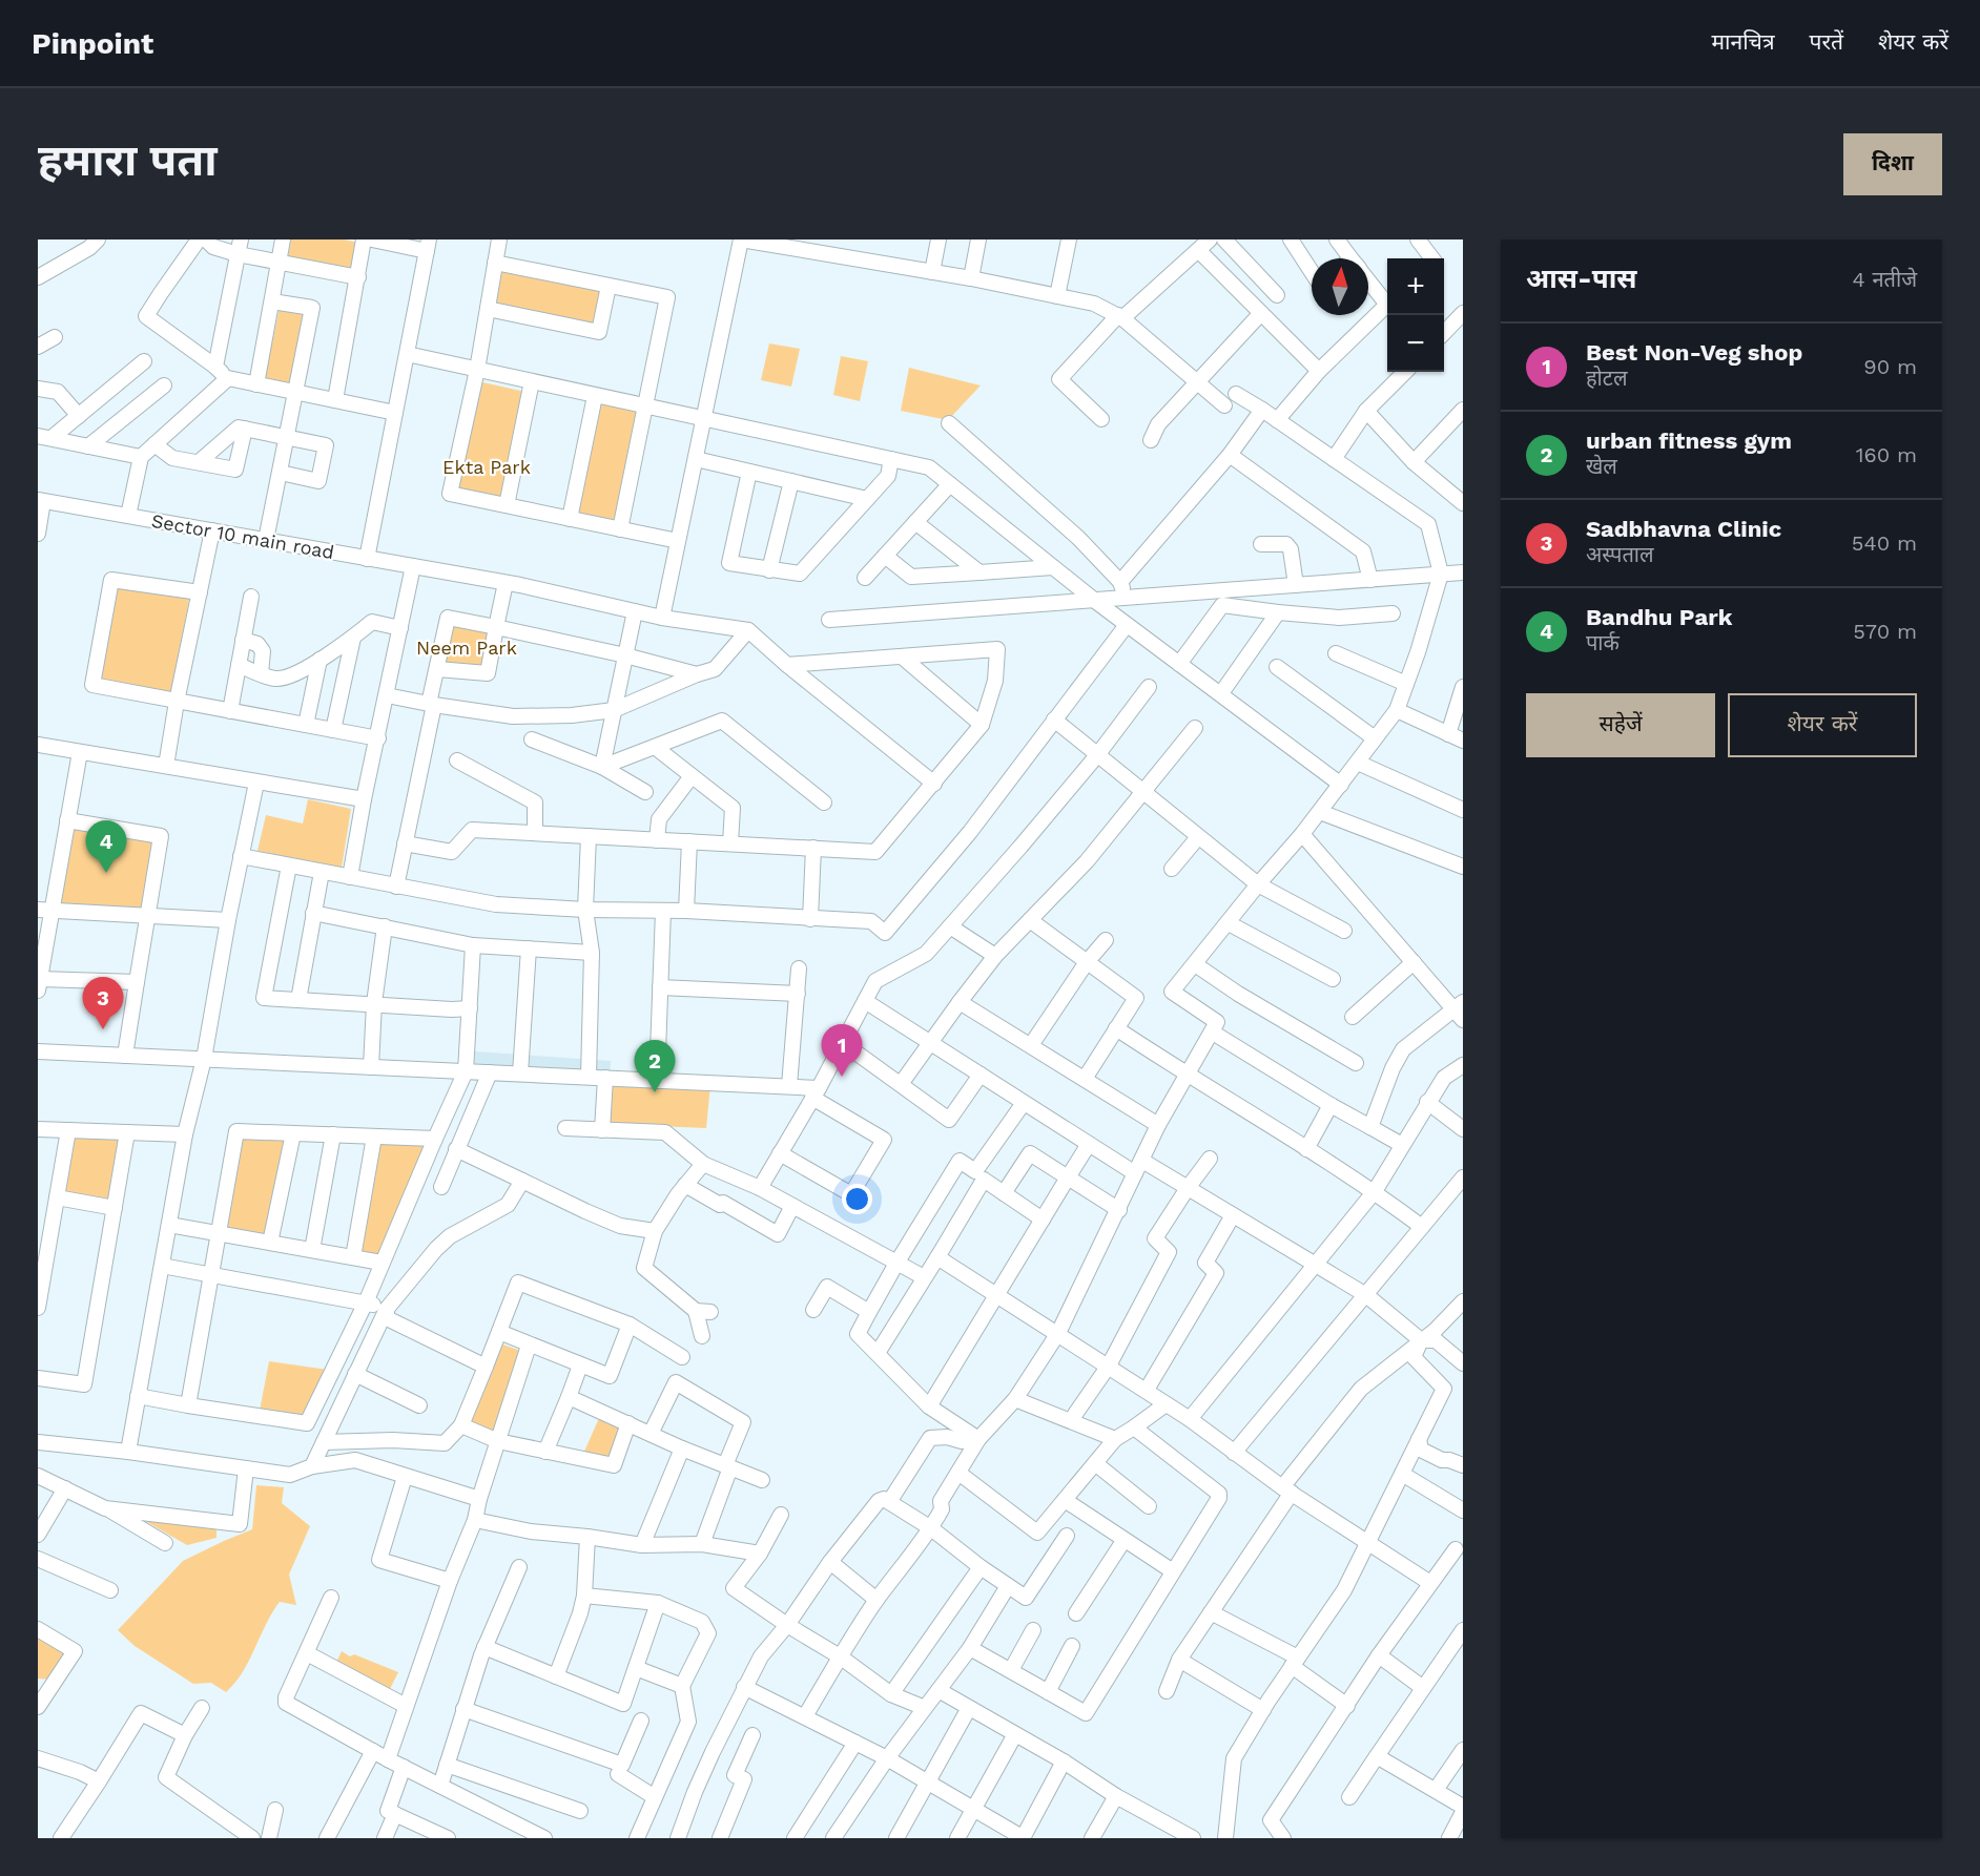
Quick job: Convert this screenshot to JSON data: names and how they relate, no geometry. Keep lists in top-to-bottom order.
{
  "streets": {
    "street": ["Sector 10 main road"]
  },
  "parks": ["Ekta Park", "Neem Park"],
  "north": "top",
  "page": {
    "header": "Pinpoint",
    "nav": ["मानचित्र", "परतें", "शेयर करें"],
    "buttons": [
      "दिशा",
      ["सहेजें", "शेयर करें"]
    ],
    "title": "हमारा पता",
    "heading": ["आस-पास", "4 नतीजे"],
    "map_buttons": ["+", "−"],
    "list": [
      {
        "mark": "1",
        "name": "Best Non-Veg shop",
        "note": "होटल",
        "value": "90 m"
      },
      {
        "mark": "2",
        "name": "urban fitness gym",
        "note": "खेल",
        "value": "160 m"
      },
      {
        "mark": "3",
        "name": "Sadbhavna Clinic",
        "note": "अस्पताल",
        "value": "540 m"
      },
      {
        "mark": "4",
        "name": "Bandhu Park",
        "note": "पार्क",
        "value": "570 m"
      }
    ],
    "pins": [
      "4",
      "3",
      "1",
      "2"
    ]
  }
}
